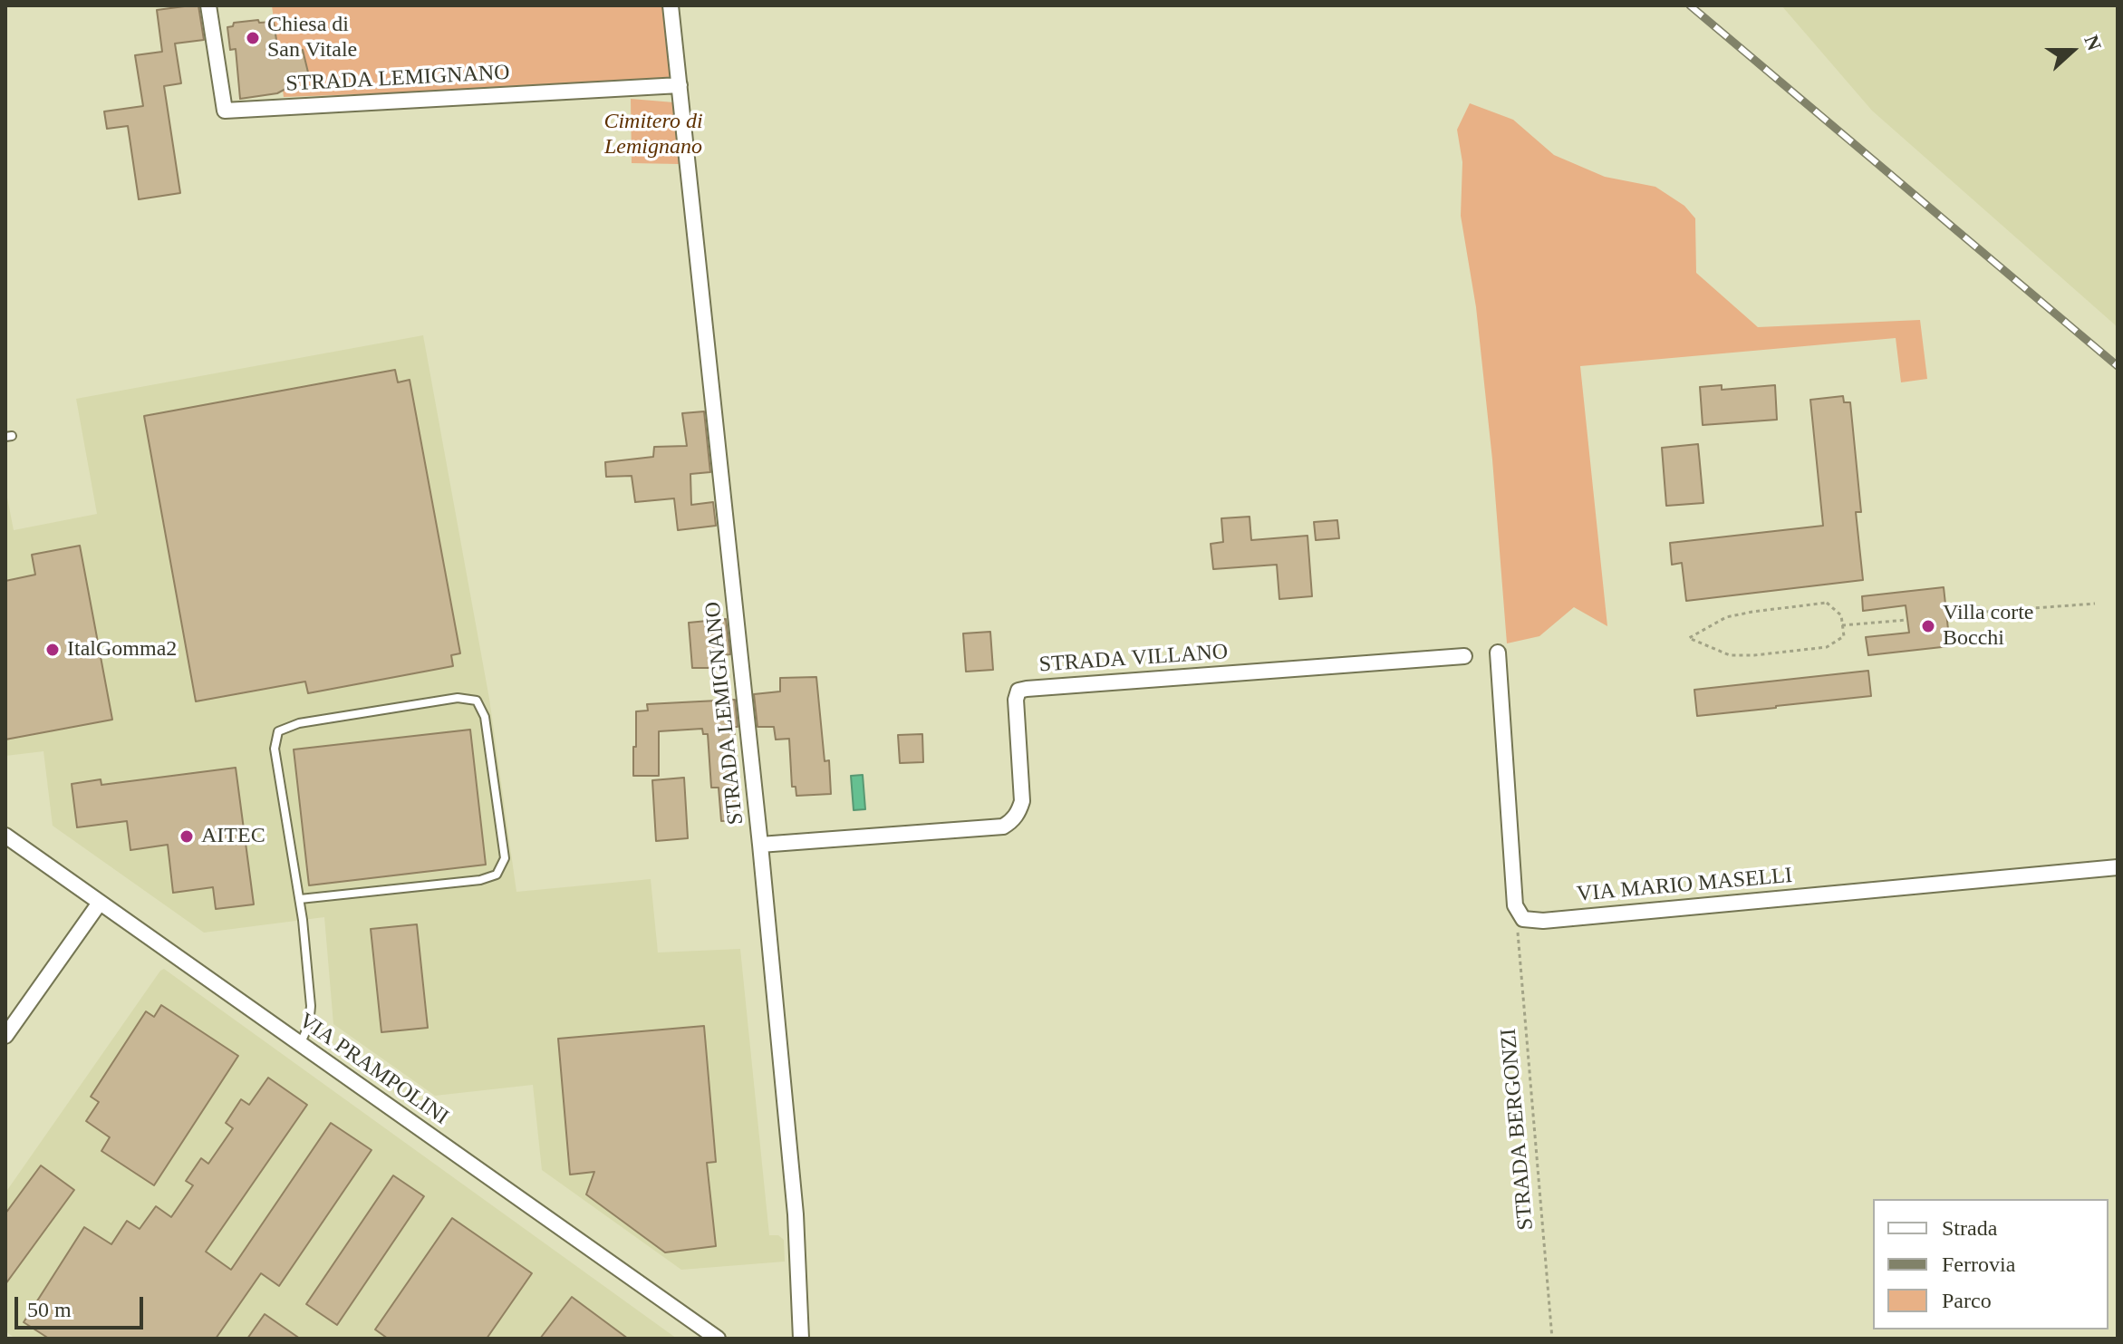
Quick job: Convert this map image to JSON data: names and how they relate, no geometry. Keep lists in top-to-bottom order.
{
  "streets": {
    "street": [
      "STRADA LEMIGNANO",
      "STRADA VILLANO",
      "VIA MARIO MASELLI",
      "VIA PRAMPOLINI"
    ],
    "path": ["STRADA BERGONZI"]
  },
  "crossings": [
    ["STRADA LEMIGNANO", "STRADA VILLANO"],
    ["VIA MARIO MASELLI", "STRADA BERGONZI"]
  ],
  "parks": ["Cimitero di Lemignano"],
  "places": [
    "Chiesa di San Vitale",
    "Villa corte Bocchi",
    "ItalGomma2",
    "AITEC"
  ],
  "legend": ["Strada", "Ferrovia", "Parco"],
  "scale_bar": "50 m",
  "north": "right"
}
